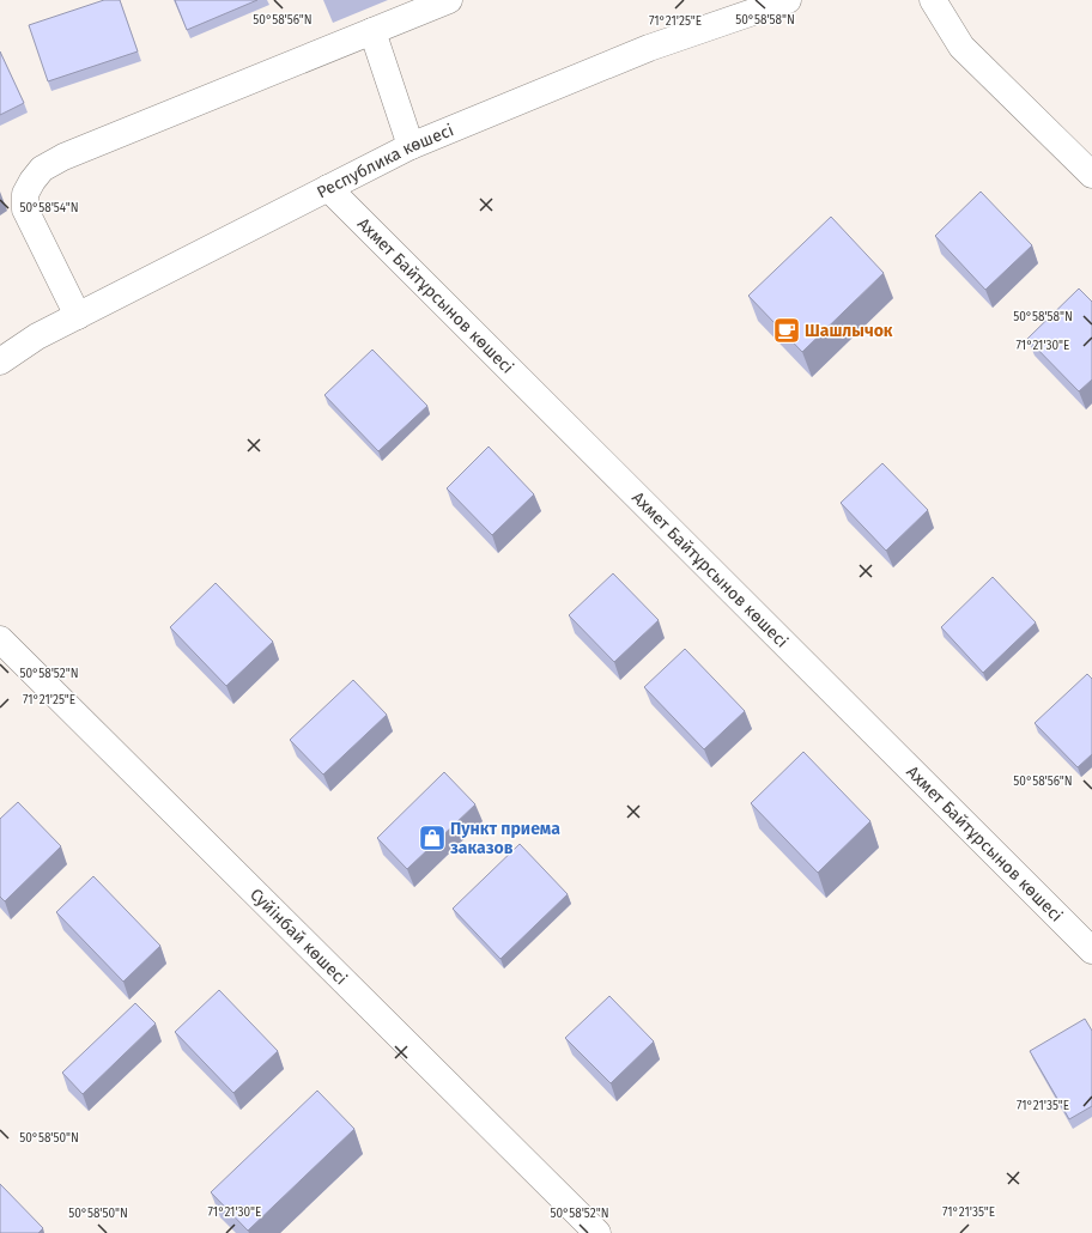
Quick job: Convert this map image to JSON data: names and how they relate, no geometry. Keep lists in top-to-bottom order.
{
  "streets": {
    "street": ["Республика көшесі", "Ахмет Байтұрсынов көшесі", "Суйінбай көшесі"]
  },
  "crossings": [
    ["Республика көшесі", "Ахмет Байтұрсынов көшесі"]
  ],
  "places": {
    "cafe": ["Шашлычок"],
    "shop": ["Пункт приема заказов"]
  },
  "coordinates": [
    "50°58'56\"N",
    "50°58'58\"N",
    "71°21'25\"E",
    "50°58'54\"N",
    "71°21'30\"E",
    "50°58'52\"N",
    "71°21'35\"E",
    "50°58'50\"N"
  ]
}
